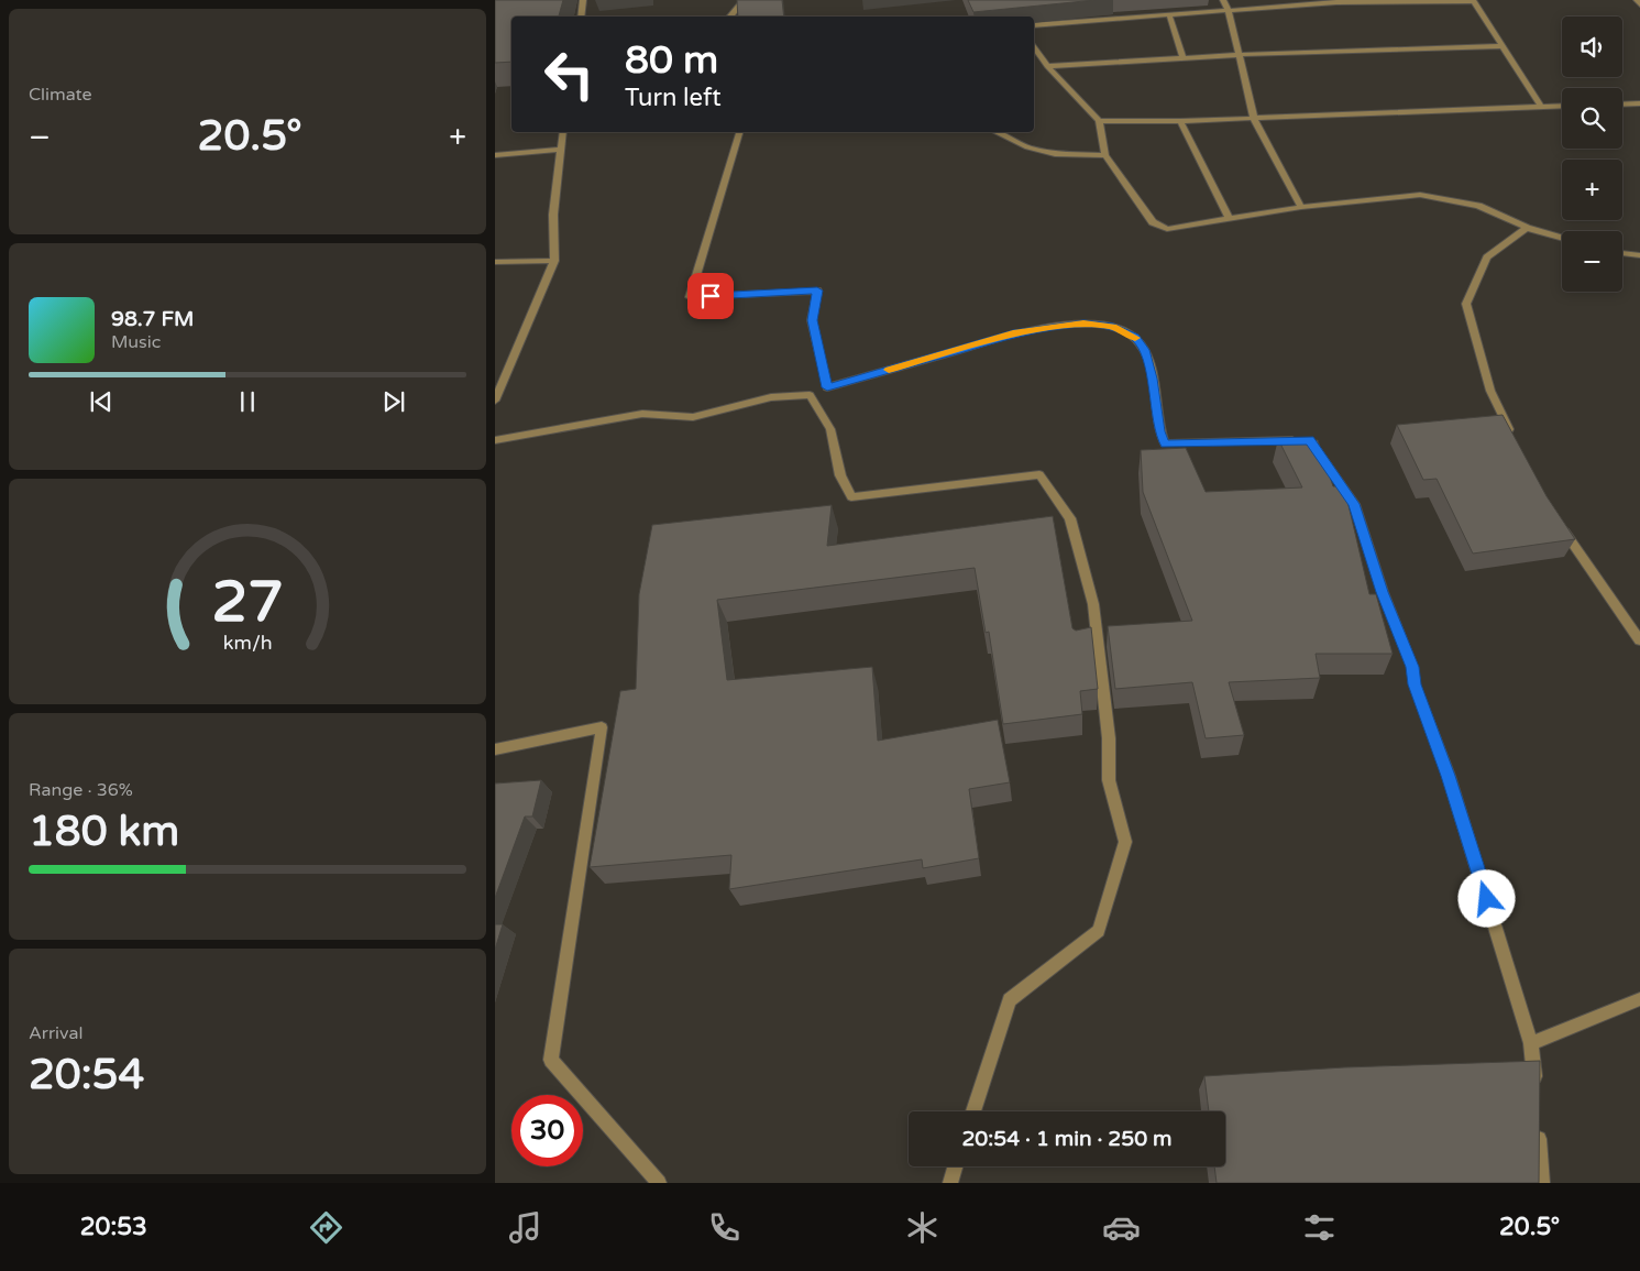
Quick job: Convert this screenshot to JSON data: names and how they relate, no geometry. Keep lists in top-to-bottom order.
{
  "page": {
    "tile": [
      "Climate",
      ["Range · 36%", "180 km"],
      ["Arrival", "20:54"]
    ],
    "map_buttons": ["+", "−"],
    "turn": ["80 m", "Turn left"],
    "heat": ["−", "20.5°", "+"],
    "song": ["98.7 FM", "Music"],
    "limit": "30",
    "trip": "20:54 · 1 min · 250 m",
    "tabs": ["20:53", "20.5°"],
    "gauge": ["27", "km/h"]
  }
}
